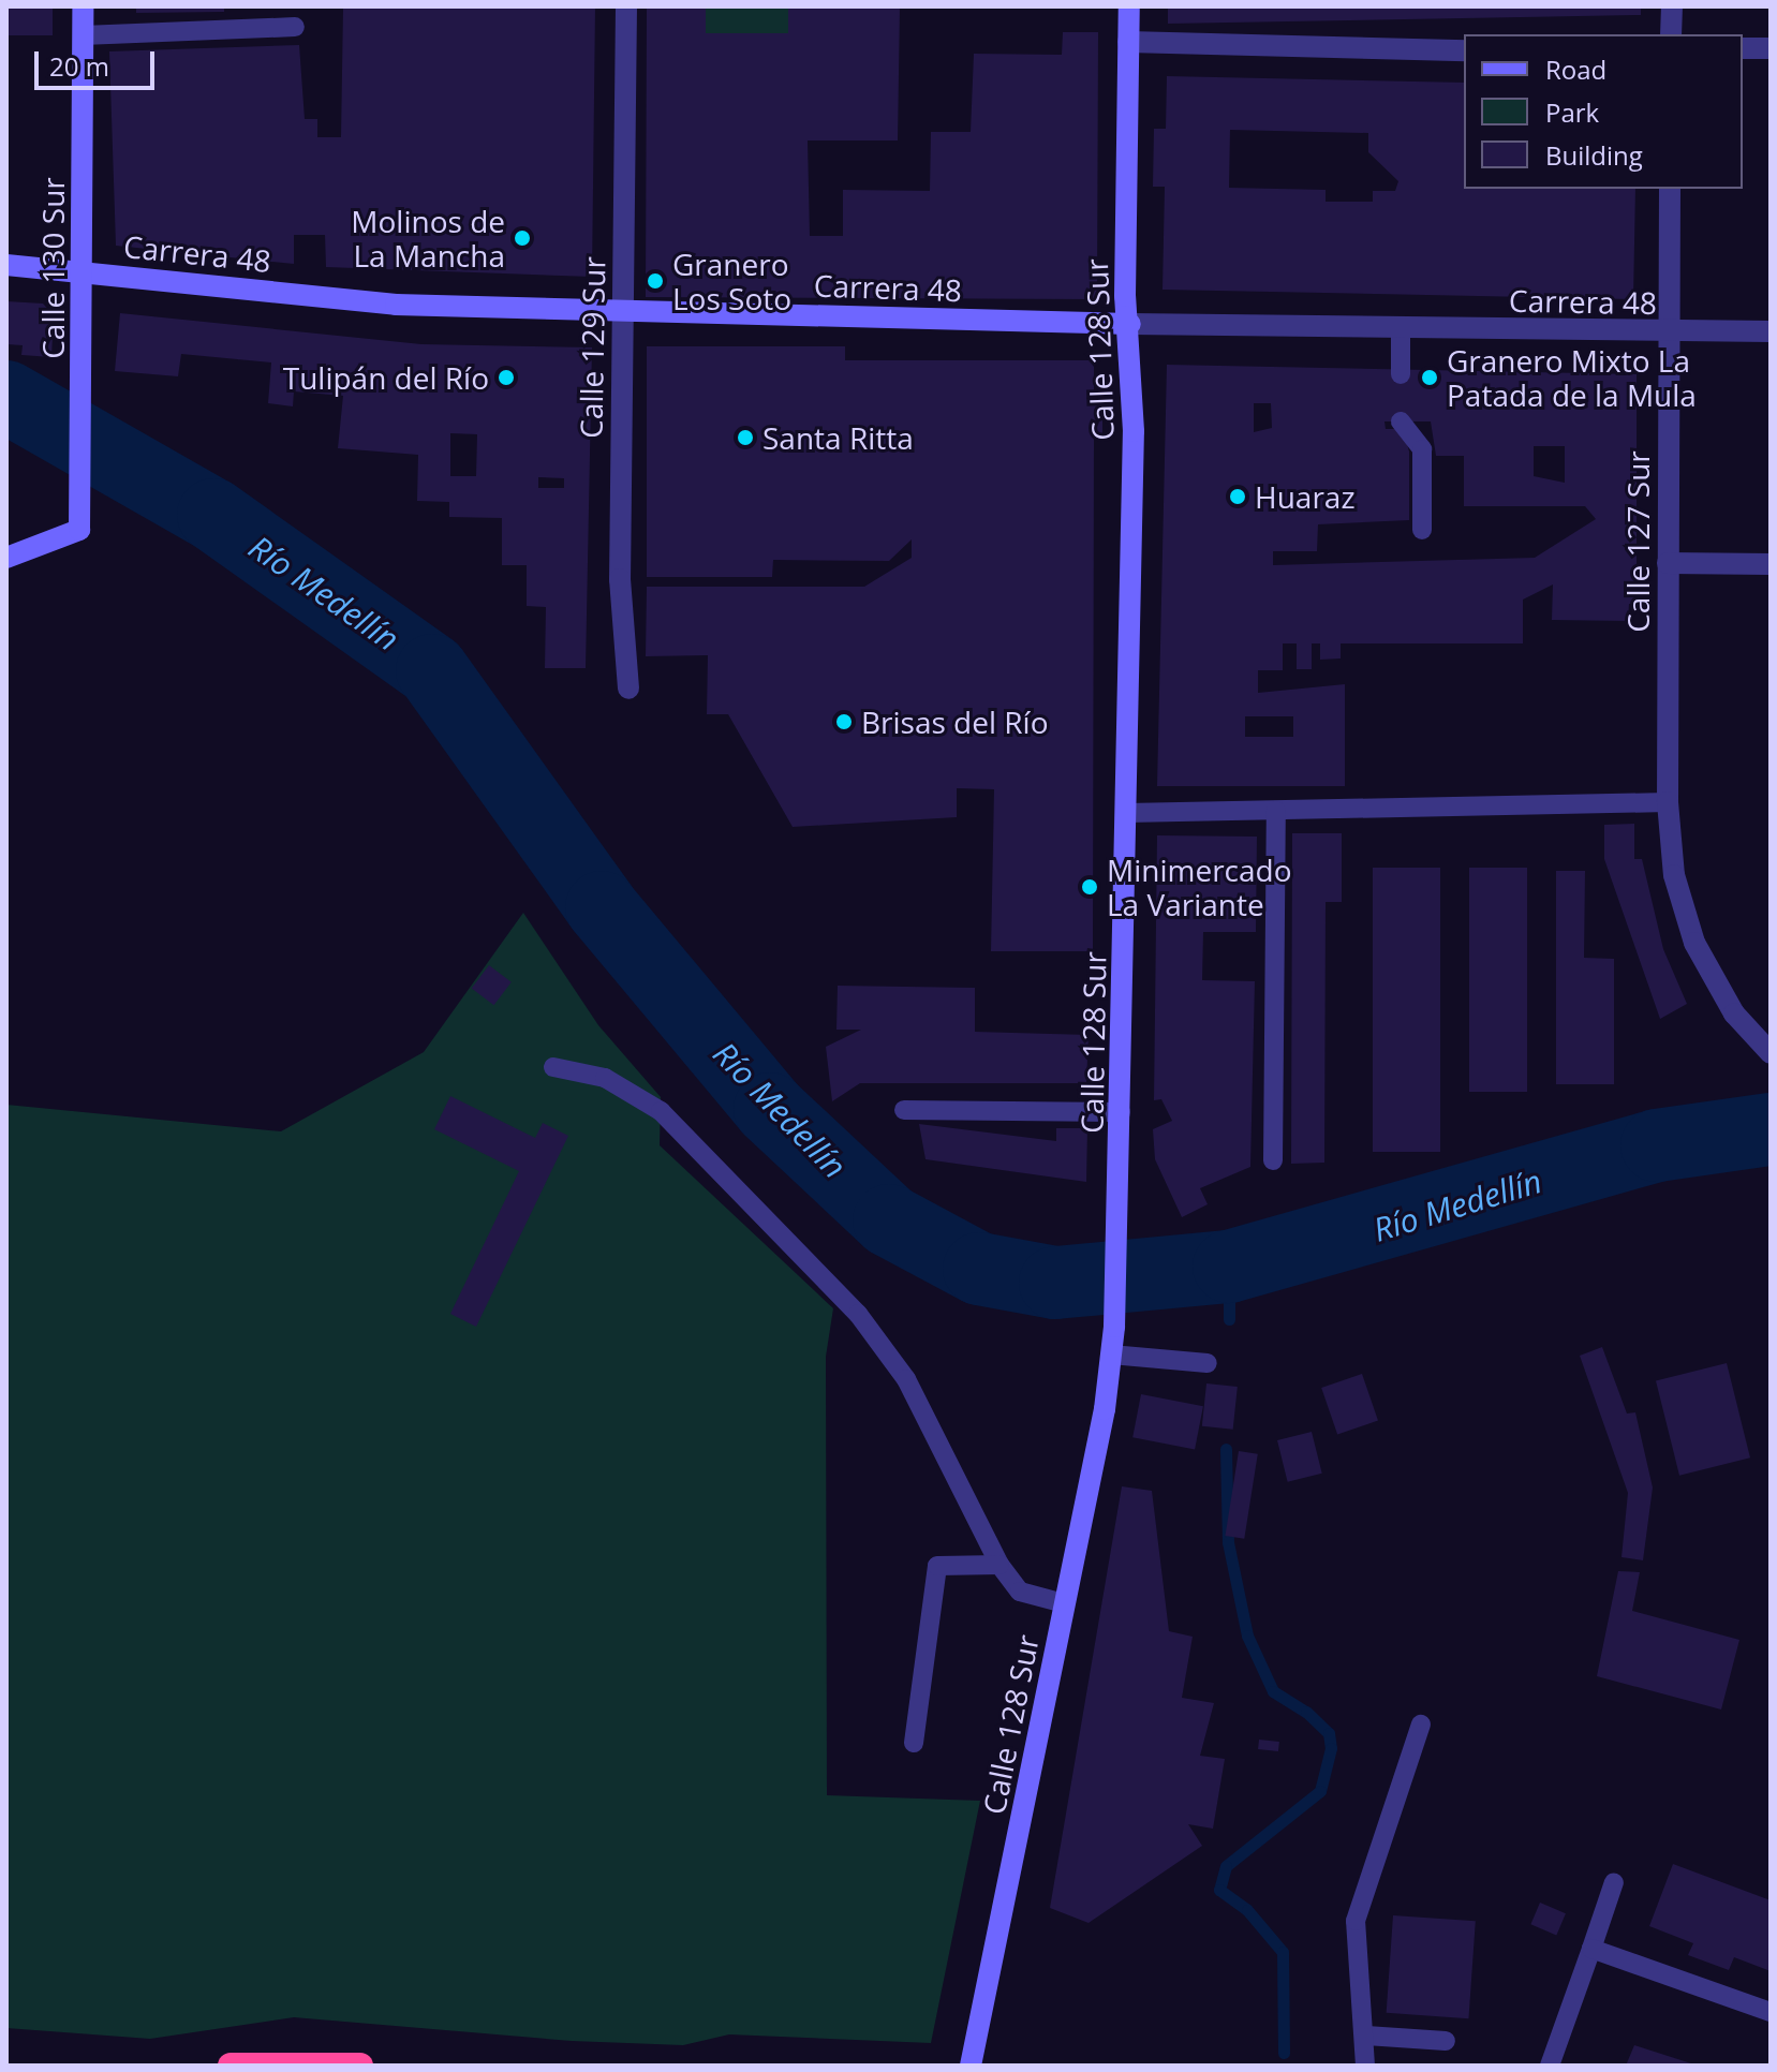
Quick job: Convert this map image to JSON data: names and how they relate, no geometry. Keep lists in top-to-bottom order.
{
  "streets": {
    "street": [
      "Carrera 48",
      "Calle 130 Sur",
      "Calle 129 Sur",
      "Calle 128 Sur",
      "Calle 127 Sur"
    ]
  },
  "crossings": [
    ["Carrera 48", "Calle 130 Sur"],
    ["Carrera 48", "Calle 129 Sur"],
    ["Carrera 48", "Calle 128 Sur"],
    ["Carrera 48", "Calle 127 Sur"]
  ],
  "water": ["Río Medellín"],
  "places": [
    "Molinos de La Mancha",
    "Granero Los Soto",
    "Tulipán del Río",
    "Granero Mixto La Patada de la Mula",
    "Santa Ritta",
    "Huaraz",
    "Brisas del Río",
    "Minimercado La Variante"
  ],
  "legend": ["Road", "Park", "Building"],
  "scale_bar": "20 m"
}
